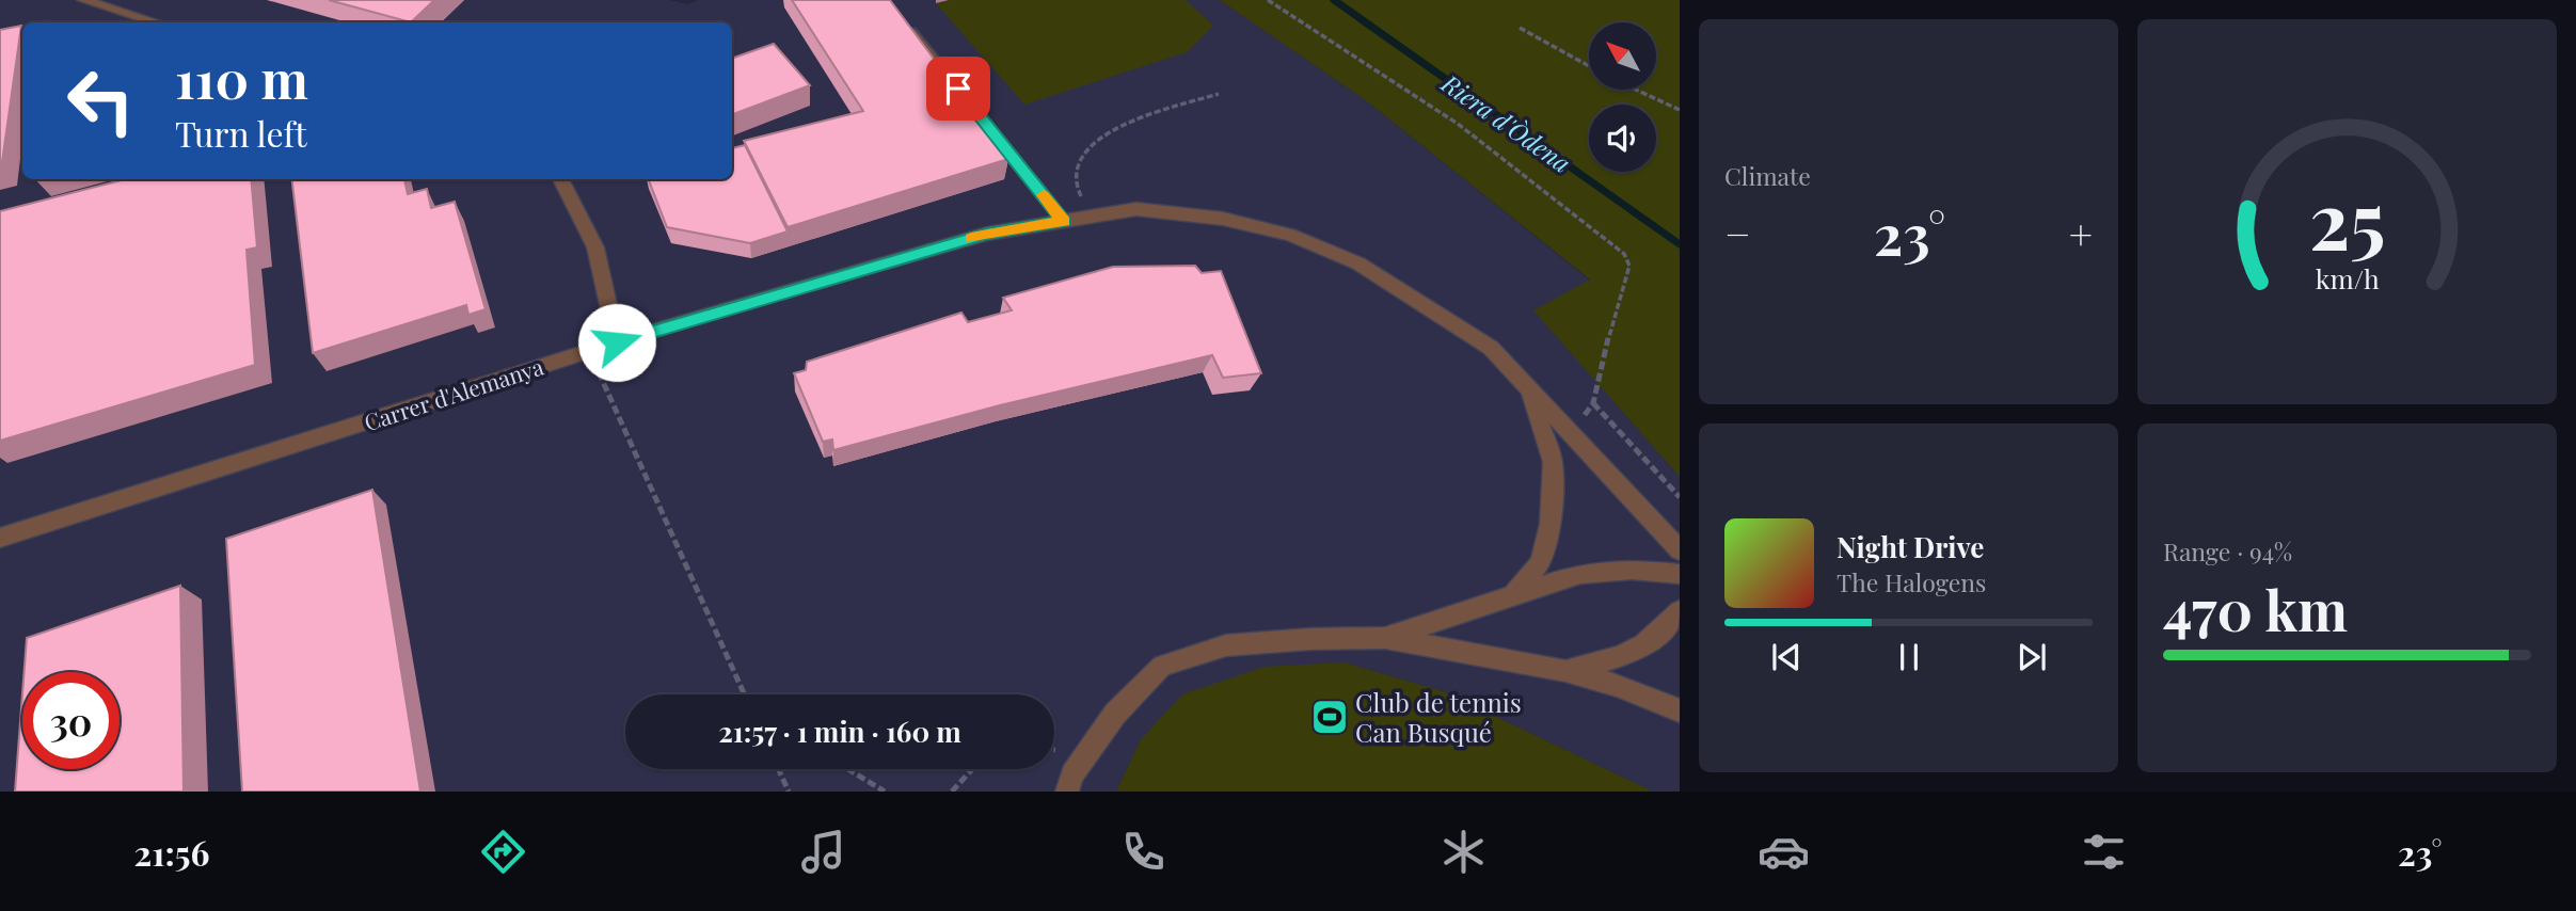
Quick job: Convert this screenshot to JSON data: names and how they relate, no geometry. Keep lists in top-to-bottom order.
{
  "streets": {
    "street": ["Carrer d'Alemanya"]
  },
  "water": ["Riera d'Òdena"],
  "places": {
    "sports": ["Club de tennis Can Busqué"]
  },
  "north": "top left",
  "page": {
    "tile": [
      "Climate",
      ["Range · 94%", "470 km"]
    ],
    "turn": ["110 m", "Turn left"],
    "heat": ["−", "23°", "+"],
    "song": ["Night Drive", "The Halogens"],
    "limit": "30",
    "trip": "21:57 · 1 min · 160 m",
    "tabs": ["21:56", "23°"],
    "gauge": ["25", "km/h"]
  }
}
